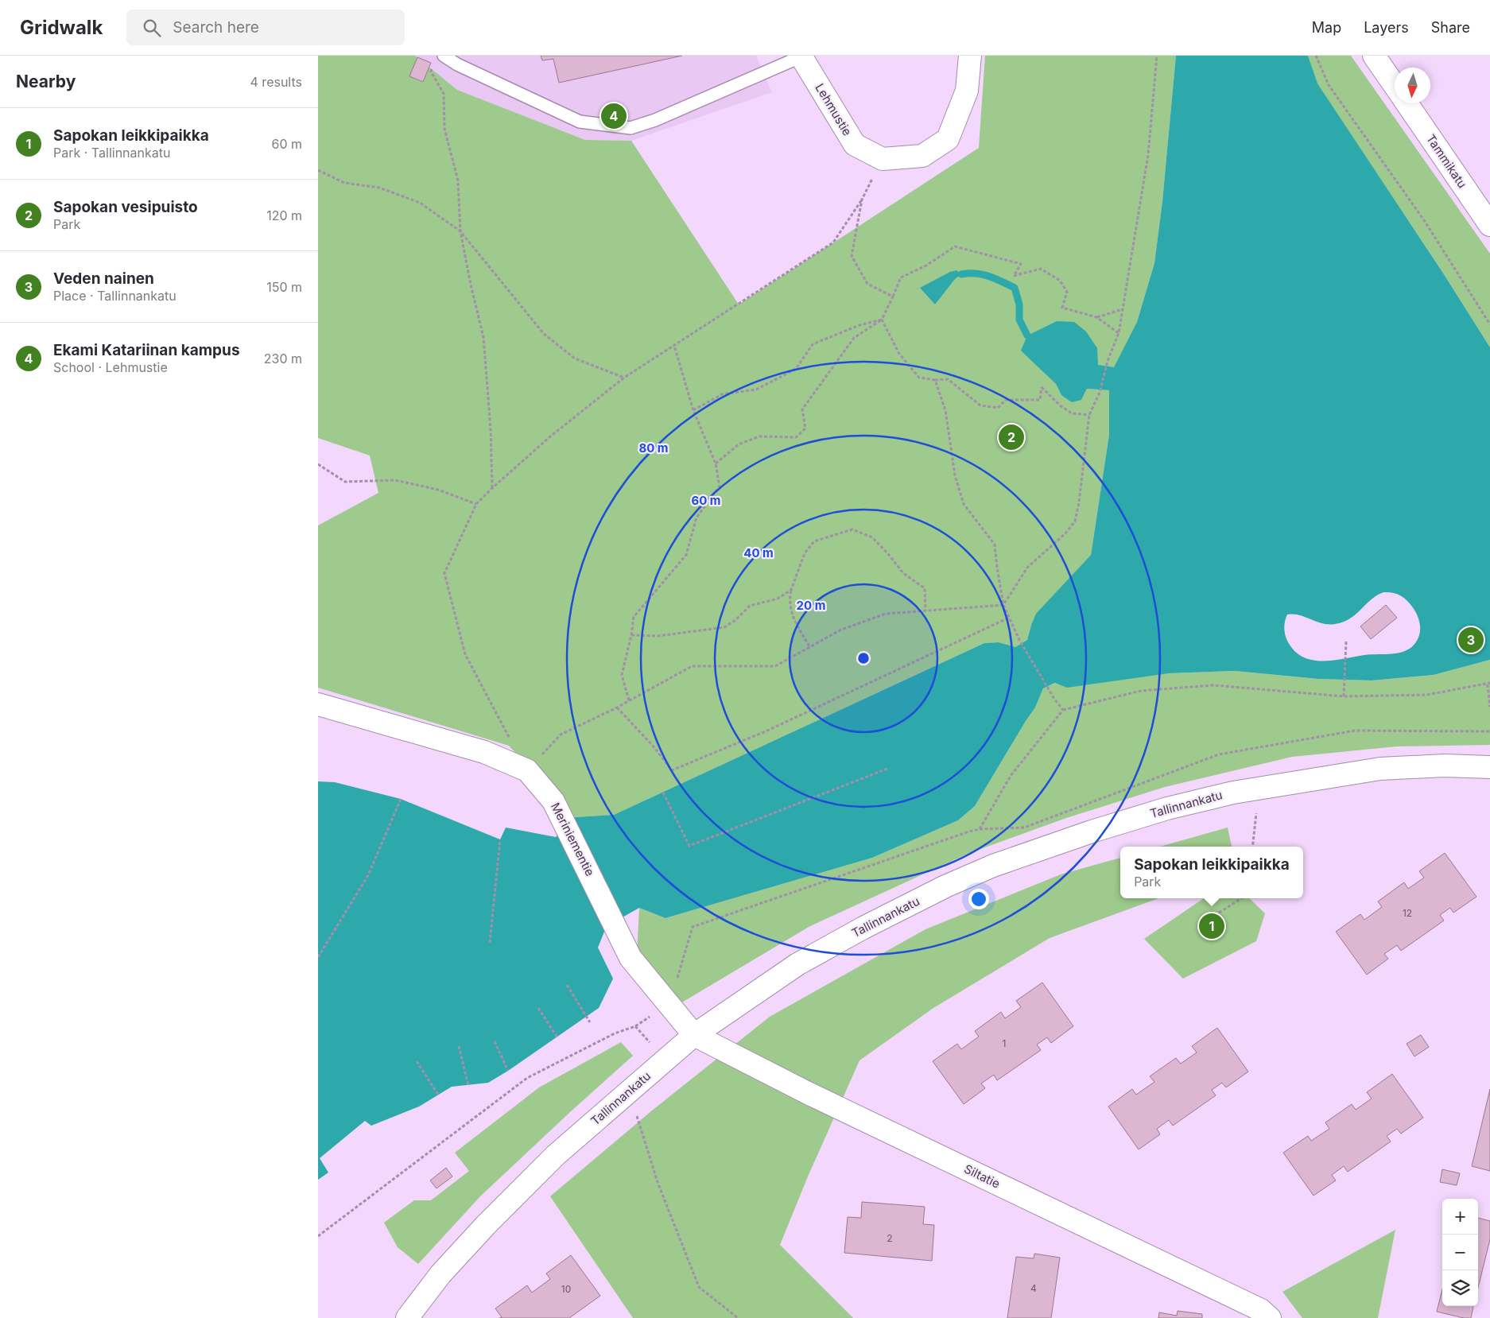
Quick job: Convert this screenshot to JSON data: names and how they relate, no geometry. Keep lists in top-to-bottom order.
{
  "streets": {
    "street": [
      "Lehmustie",
      "Tammikatu",
      "Tallinnankatu",
      "Meriniementie",
      "Siltatie"
    ]
  },
  "crossings": [
    ["Tallinnankatu", "Meriniementie"],
    ["Tallinnankatu", "Siltatie"],
    ["Meriniementie", "Siltatie"]
  ],
  "house_numbers": [
    "12",
    "1",
    "2",
    "4",
    "10"
  ],
  "north": "bottom",
  "page": {
    "header": "Gridwalk",
    "search": "Search here",
    "nav": ["Map", "Layers", "Share"],
    "heading": ["Nearby", "4 results"],
    "pins": [
      "4",
      "2",
      "3",
      "1"
    ],
    "list": [
      {
        "mark": "1",
        "name": "Sapokan leikkipaikka",
        "note": "Park · Tallinnankatu",
        "value": "60 m"
      },
      {
        "mark": "2",
        "name": "Sapokan vesipuisto",
        "note": "Park",
        "value": "120 m"
      },
      {
        "mark": "3",
        "name": "Veden nainen",
        "note": "Place · Tallinnankatu",
        "value": "150 m"
      },
      {
        "mark": "4",
        "name": "Ekami Katariinan kampus",
        "note": "School · Lehmustie",
        "value": "230 m"
      }
    ],
    "popup": ["Sapokan leikkipaikka", "Park"],
    "map_buttons": ["+", "−"]
  },
  "rings": [
    "80 m",
    "60 m",
    "40 m",
    "20 m"
  ]
}
